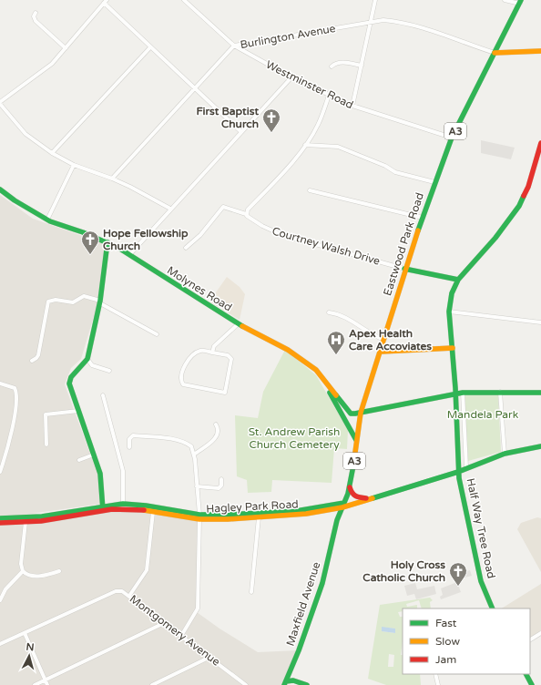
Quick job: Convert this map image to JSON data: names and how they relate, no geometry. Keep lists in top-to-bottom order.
{
  "streets": {
    "main road": [
      "A3",
      "Eastwood Park Road",
      "Molynes Road",
      "Hagley Park Road",
      "Half Way Tree Road",
      "Maxfield Avenue"
    ],
    "street": [
      "Burlington Avenue",
      "Westminster Road",
      "Courtney Walsh Drive",
      "Montgomery Avenue"
    ]
  },
  "crossings": [
    ["Burlington Avenue", "Westminster Road"],
    ["Burlington Avenue", "Eastwood Park Road"],
    ["Westminster Road", "Eastwood Park Road"],
    ["Eastwood Park Road", "Courtney Walsh Drive"],
    ["Eastwood Park Road", "Molynes Road"],
    ["Eastwood Park Road", "Hagley Park Road"],
    ["Eastwood Park Road", "Maxfield Avenue"],
    ["Hagley Park Road", "Half Way Tree Road"],
    ["Hagley Park Road", "Maxfield Avenue"]
  ],
  "parks": ["Mandela Park", "St. Andrew Parish Church Cemetery"],
  "places": {
    "church": ["First Baptist Church", "Hope Fellowship Church", "Holy Cross Catholic Church"],
    "hospital": ["Apex Health Care Accoviates"]
  },
  "legend": ["Fast", "Slow", "Jam"],
  "north": "top"
}
